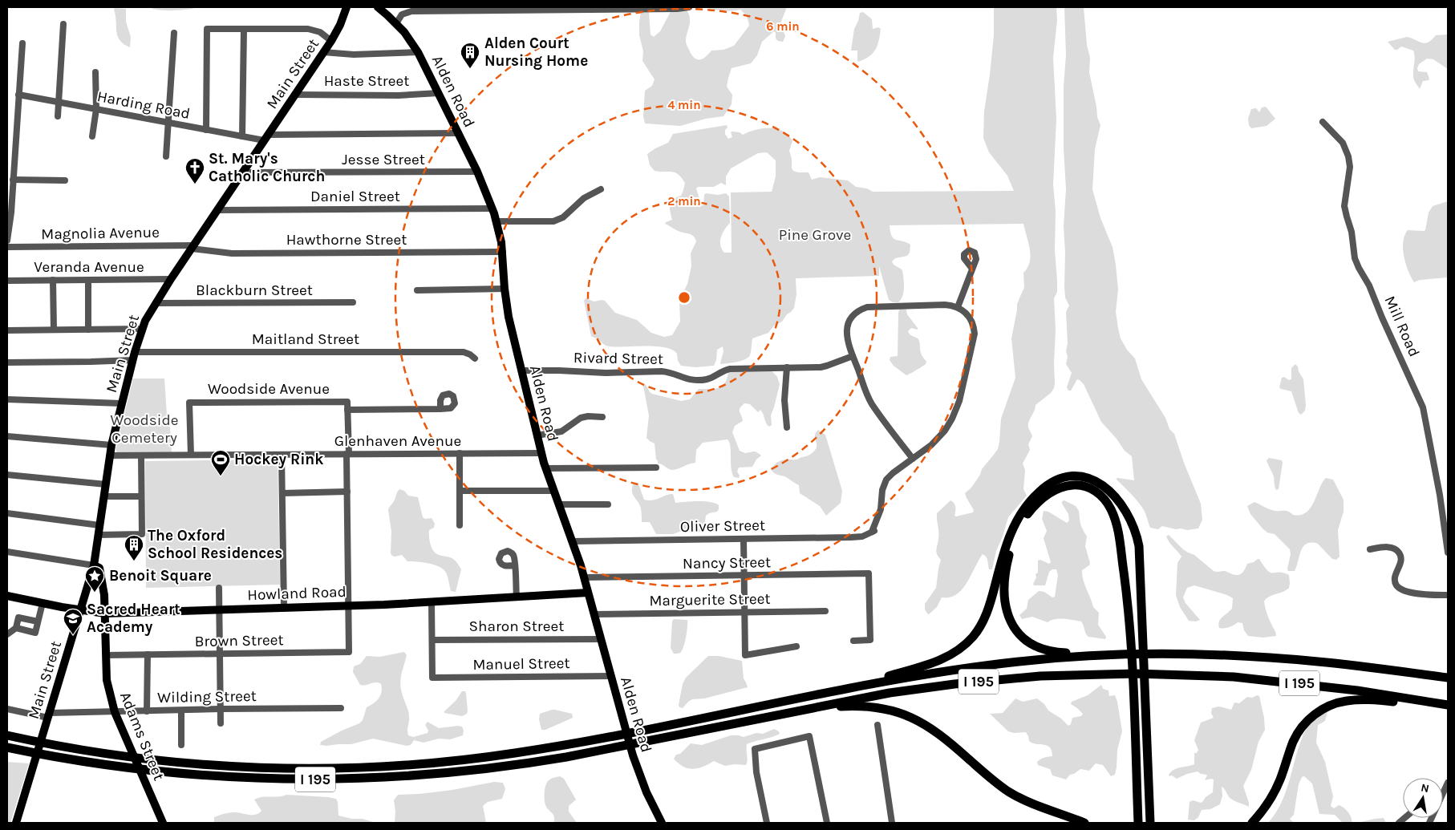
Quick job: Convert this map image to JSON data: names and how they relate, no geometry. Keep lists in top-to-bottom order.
{
  "streets": {
    "highway": ["I 195"],
    "main road": [
      "Main Street",
      "Alden Road",
      "Howland Road",
      "Adams Street"
    ],
    "street": [
      "Haste Street",
      "Harding Road",
      "Jesse Street",
      "Daniel Street",
      "Magnolia Avenue",
      "Hawthorne Street",
      "Veranda Avenue",
      "Blackburn Street",
      "Mill Road",
      "Maitland Street",
      "Rivard Street",
      "Woodside Avenue",
      "Glenhaven Avenue",
      "Oliver Street",
      "Nancy Street",
      "Marguerite Street",
      "Sharon Street",
      "Brown Street",
      "Manuel Street",
      "Wilding Street"
    ]
  },
  "crossings": [
    ["Main Street", "Haste Street"],
    ["Main Street", "Harding Road"],
    ["Main Street", "Jesse Street"],
    ["Main Street", "Daniel Street"],
    ["Main Street", "Magnolia Avenue"],
    ["Main Street", "Hawthorne Street"],
    ["Main Street", "Veranda Avenue"],
    ["Main Street", "Blackburn Street"],
    ["Main Street", "Maitland Street"],
    ["Main Street", "Glenhaven Avenue"],
    ["Main Street", "Howland Road"],
    ["Main Street", "Wilding Street"],
    ["Main Street", "Adams Street"],
    ["Haste Street", "Alden Road"],
    ["Alden Road", "Harding Road"],
    ["Alden Road", "Jesse Street"],
    ["Alden Road", "Daniel Street"],
    ["Alden Road", "Hawthorne Street"],
    ["Alden Road", "Rivard Street"],
    ["Alden Road", "Glenhaven Avenue"],
    ["Alden Road", "Oliver Street"],
    ["Alden Road", "Nancy Street"],
    ["Alden Road", "Howland Road"],
    ["Alden Road", "Marguerite Street"],
    ["Alden Road", "Sharon Street"],
    ["Alden Road", "Manuel Street"],
    ["Magnolia Avenue", "Hawthorne Street"],
    ["Woodside Avenue", "Glenhaven Avenue"],
    ["Howland Road", "Brown Street"],
    ["Howland Road", "Adams Street"],
    ["Sharon Street", "Manuel Street"],
    ["Brown Street", "Adams Street"],
    ["Wilding Street", "Adams Street"]
  ],
  "parks": ["Pine Grove", "Woodside Cemetery"],
  "places": {
    "building": ["Alden Court Nursing Home", "The Oxford School Residences"],
    "church": ["St. Mary's Catholic Church"],
    "sports": ["Hockey Rink"],
    "place": ["Benoit Square"],
    "school or university": ["Sacred Heart Academy"]
  },
  "north": "top",
  "rings": ["6 min", "4 min", "2 min"]
}
